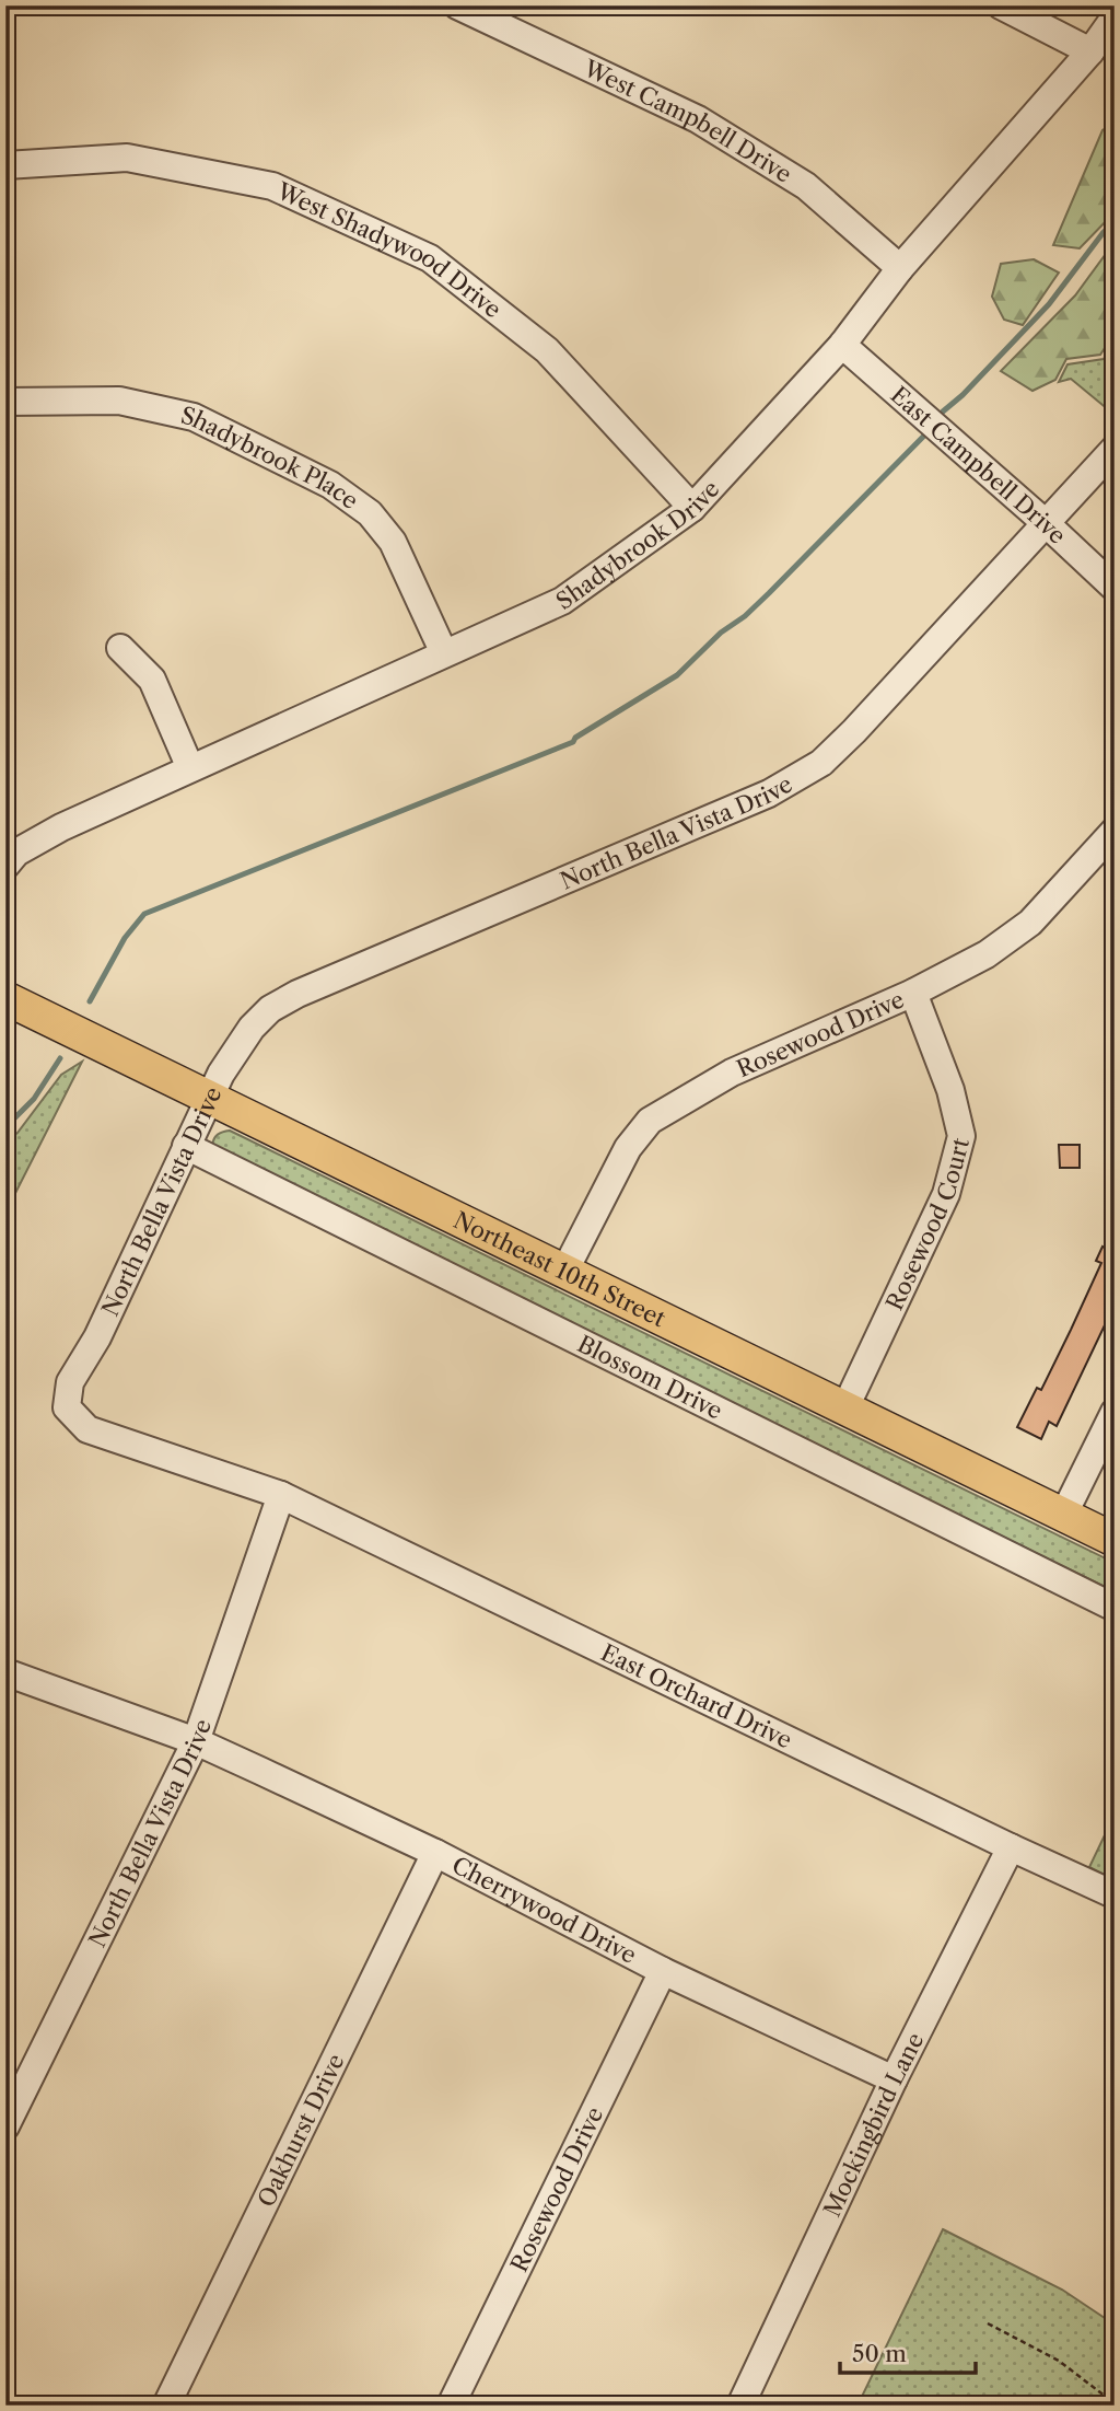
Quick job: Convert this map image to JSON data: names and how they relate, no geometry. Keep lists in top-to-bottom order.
{
  "streets": {
    "main road": ["Northeast 10th Street"],
    "street": [
      "West Campbell Drive",
      "West Shadywood Drive",
      "Shadybrook Place",
      "East Campbell Drive",
      "Shadybrook Drive",
      "North Bella Vista Drive",
      "Rosewood Drive",
      "Rosewood Court",
      "Blossom Drive",
      "East Orchard Drive",
      "Cherrywood Drive",
      "Mockingbird Lane",
      "Oakhurst Drive"
    ]
  },
  "crossings": [
    ["West Campbell Drive", "Shadybrook Drive"],
    ["West Shadywood Drive", "Shadybrook Drive"],
    ["Shadybrook Place", "Shadybrook Drive"],
    ["East Campbell Drive", "Shadybrook Drive"],
    ["East Campbell Drive", "North Bella Vista Drive"],
    ["North Bella Vista Drive", "Northeast 10th Street"],
    ["North Bella Vista Drive", "Blossom Drive"],
    ["North Bella Vista Drive", "East Orchard Drive"],
    ["North Bella Vista Drive", "Cherrywood Drive"],
    ["Rosewood Drive", "Rosewood Court"],
    ["Rosewood Drive", "Northeast 10th Street"],
    ["Rosewood Drive", "Cherrywood Drive"],
    ["Rosewood Court", "Northeast 10th Street"],
    ["East Orchard Drive", "Mockingbird Lane"],
    ["Cherrywood Drive", "Mockingbird Lane"],
    ["Cherrywood Drive", "Oakhurst Drive"]
  ],
  "scale_bar": "50 m"
}
